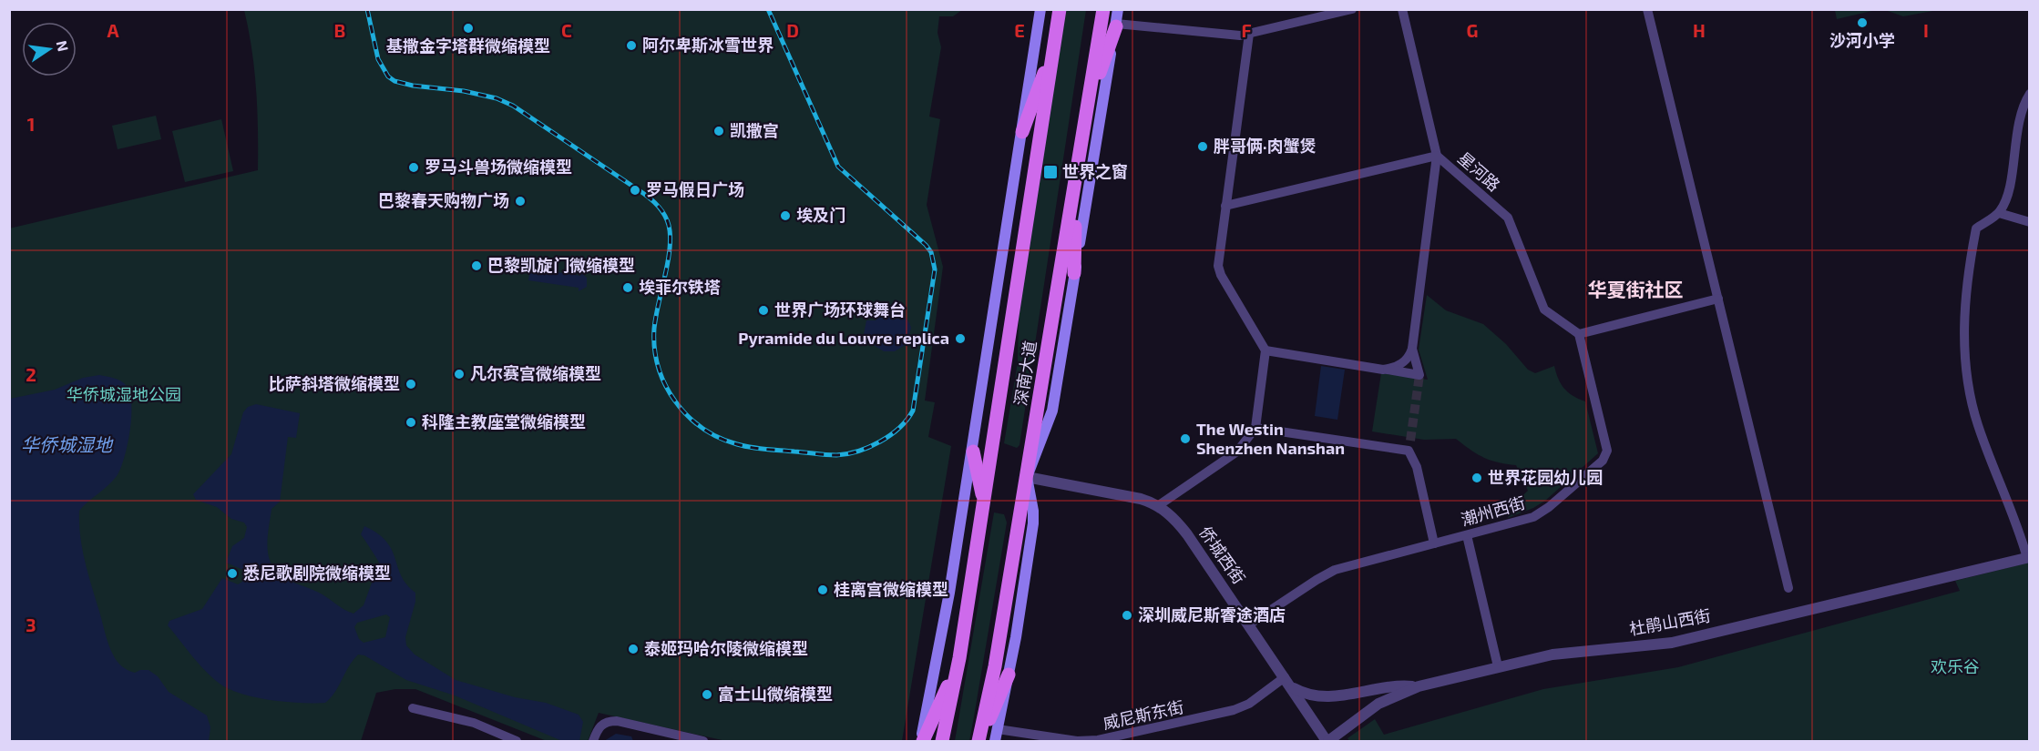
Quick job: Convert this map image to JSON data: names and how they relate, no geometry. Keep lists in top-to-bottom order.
{
  "streets": {
    "main road": ["深南大道"],
    "street": [
      "星河路",
      "潮州西街",
      "侨城西街",
      "杜鹃山西街",
      "威尼斯东街"
    ]
  },
  "crossings": [
    ["星河路", "潮州西街"],
    ["深南大道", "侨城西街"],
    ["潮州西街", "侨城西街"],
    ["侨城西街", "杜鹃山西街"],
    ["侨城西街", "威尼斯东街"]
  ],
  "districts": ["华夏街社区"],
  "water": ["华侨城湿地"],
  "parks": ["华侨城湿地公园", "欢乐谷"],
  "places": {
    "other": [
      "沙河小学",
      "基撒金字塔群微缩模型",
      "阿尔卑斯冰雪世界",
      "凯撒宫",
      "胖哥俩·肉蟹煲",
      "罗马斗兽场微缩模型",
      "罗马假日广场",
      "巴黎春天购物广场",
      "埃及门",
      "巴黎凯旋门微缩模型",
      "埃菲尔铁塔",
      "世界广场环球舞台",
      "Pyramide du Louvre replica",
      "凡尔赛宫微缩模型",
      "比萨斜塔微缩模型",
      "科隆主教座堂微缩模型",
      "The Westin Shenzhen Nanshan",
      "世界花园幼儿园",
      "悉尼歌剧院微缩模型",
      "桂离宫微缩模型",
      "深圳威尼斯睿途酒店",
      "泰姬玛哈尔陵微缩模型",
      "富士山微缩模型"
    ],
    "transit": ["世界之窗"]
  },
  "north": "right",
  "grid": {
    "columns": [
      "A",
      "B",
      "C",
      "D",
      "E",
      "F",
      "G",
      "H",
      "I"
    ],
    "rows": ["1", "2", "3"]
  }
}
